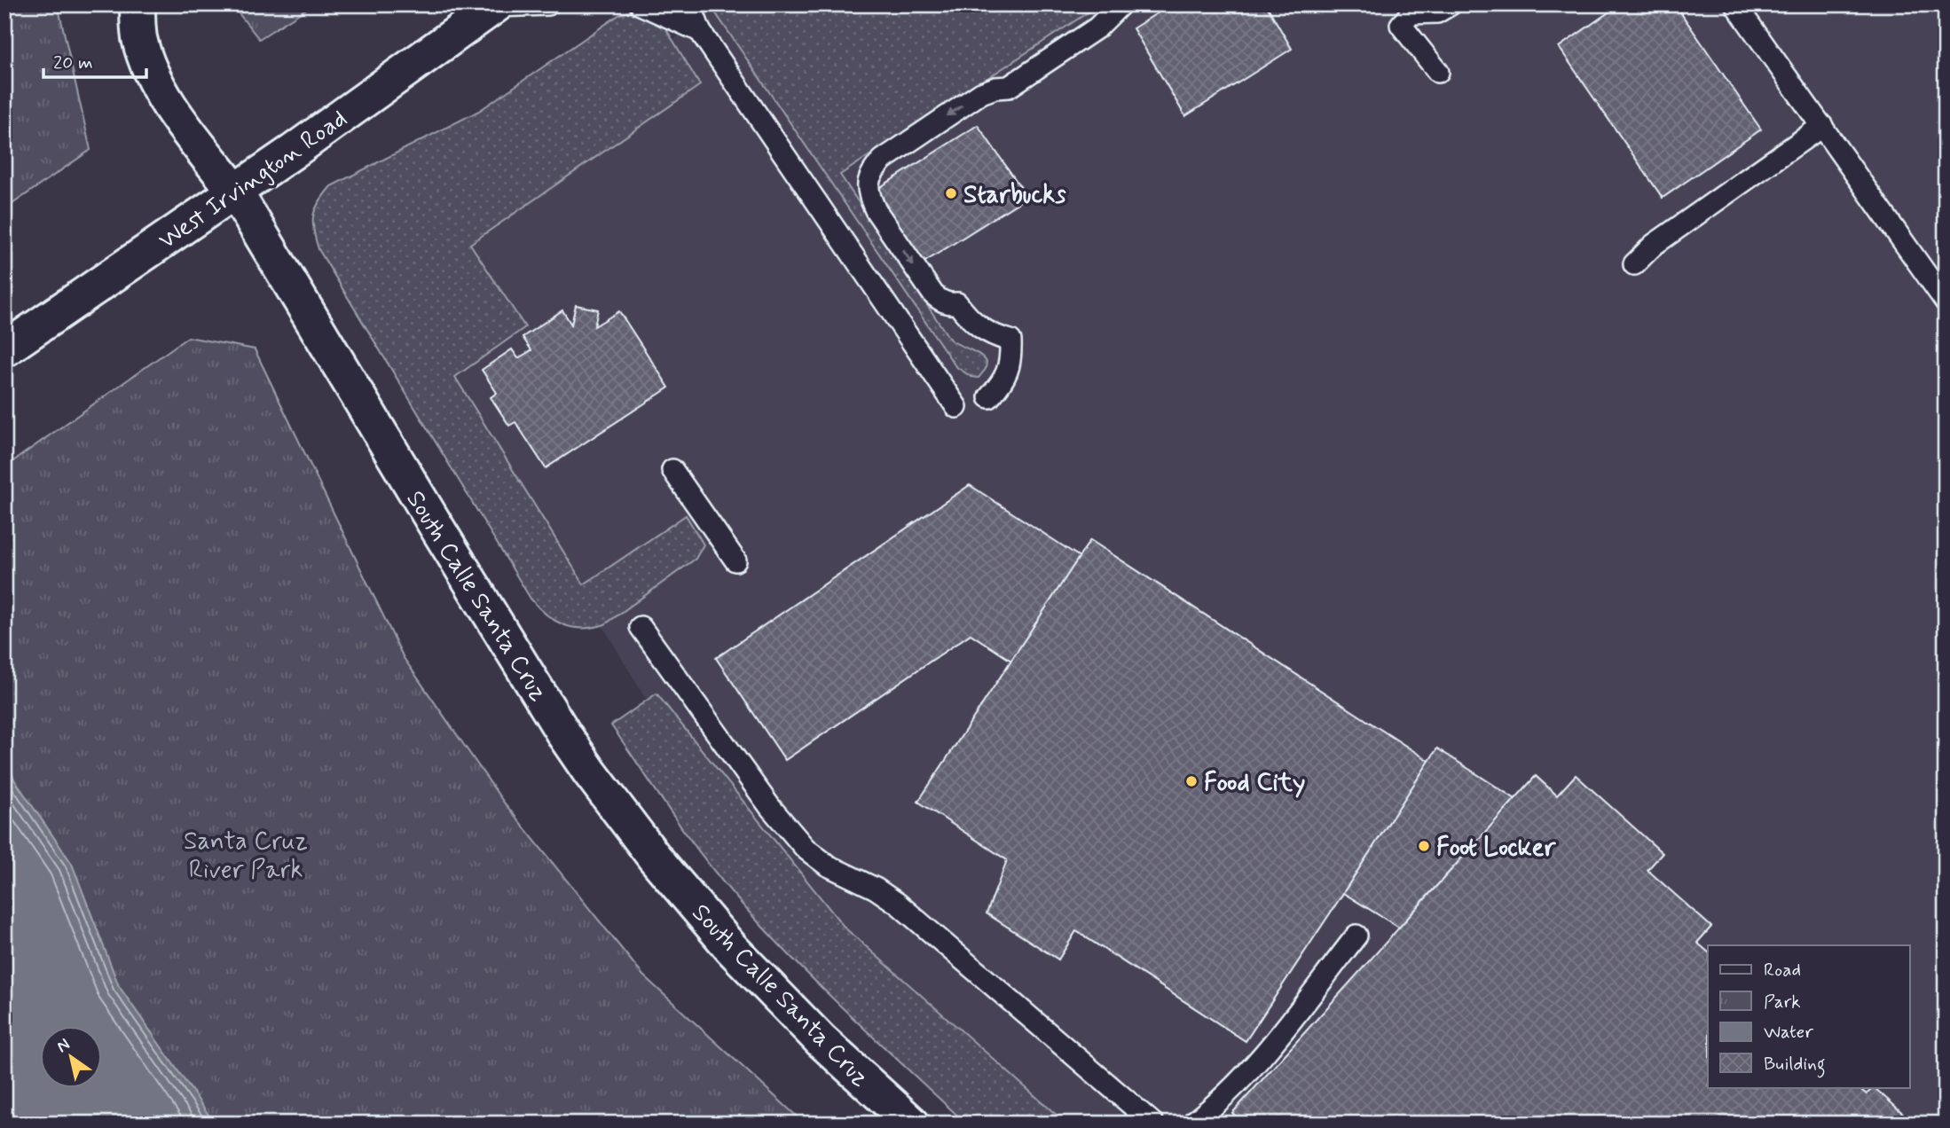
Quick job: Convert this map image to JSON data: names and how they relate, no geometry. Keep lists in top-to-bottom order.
{
  "streets": {
    "street": ["West Irvington Road", "South Calle Santa Cruz"]
  },
  "crossings": [
    ["West Irvington Road", "South Calle Santa Cruz"]
  ],
  "parks": ["Santa Cruz River Park"],
  "places": ["Starbucks", "Food City", "Foot Locker"],
  "legend": [
    "Road",
    "Park",
    "Water",
    "Building"
  ],
  "scale_bar": "20 m",
  "north": "top left"
}
